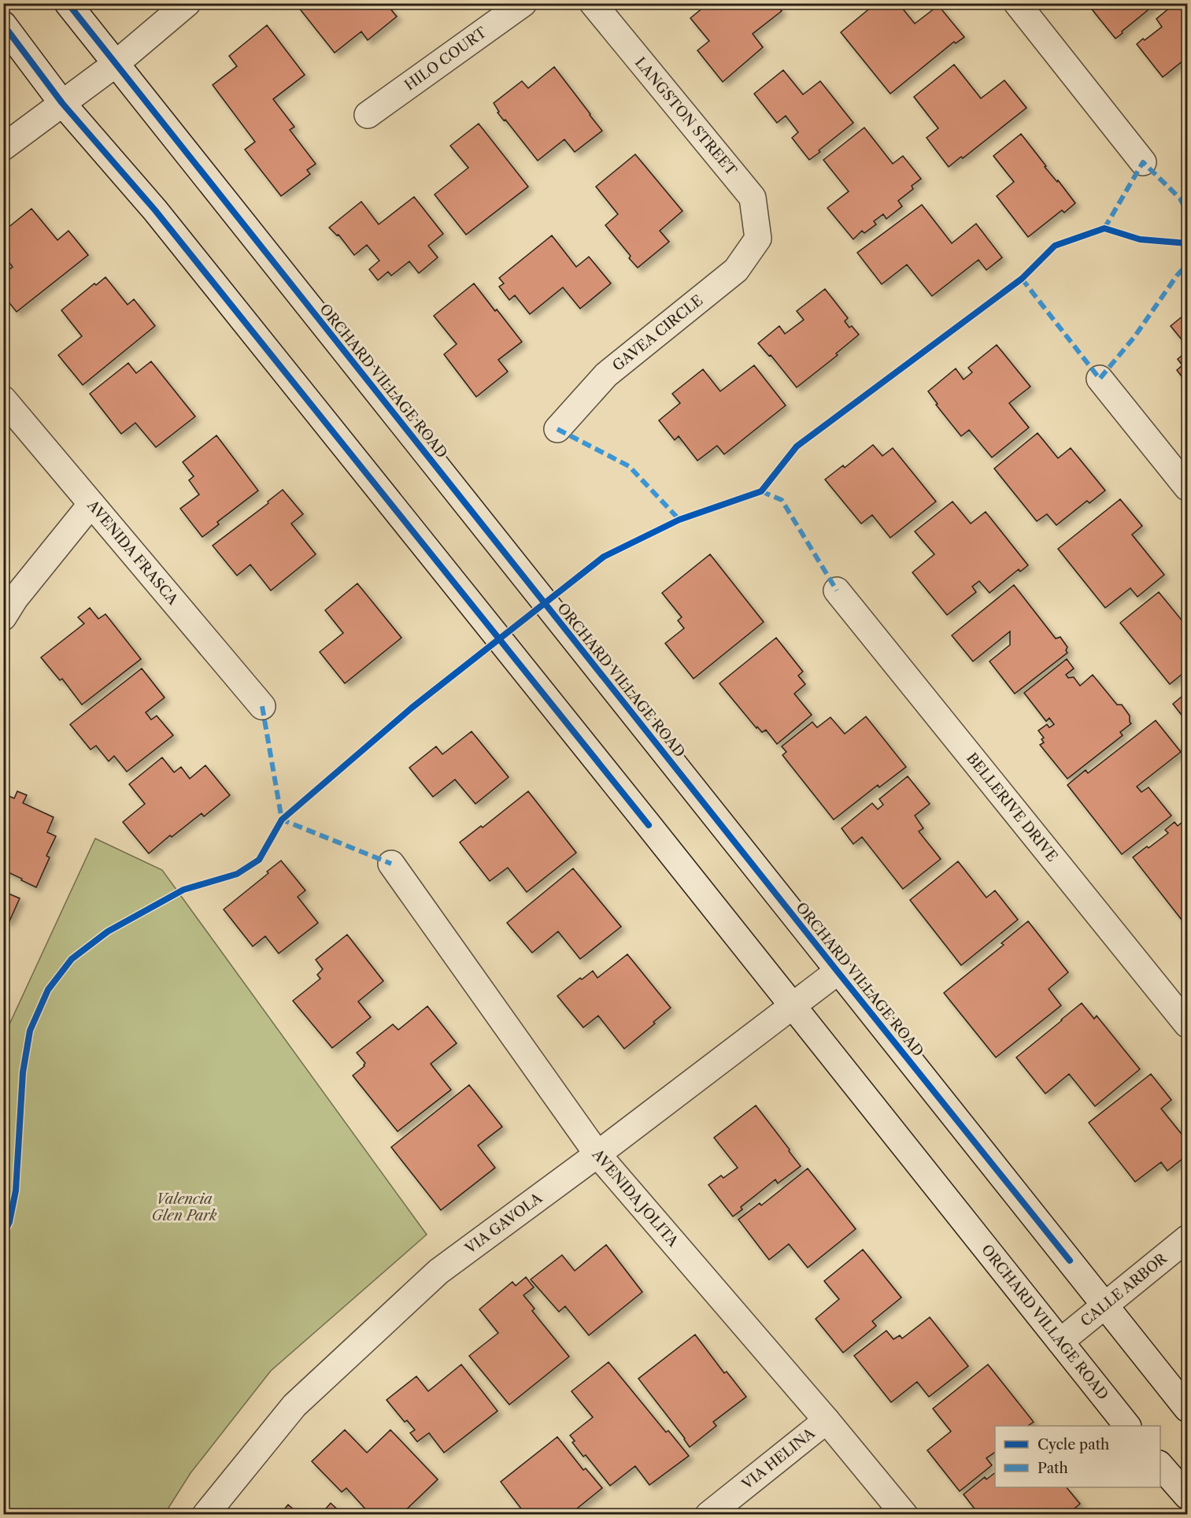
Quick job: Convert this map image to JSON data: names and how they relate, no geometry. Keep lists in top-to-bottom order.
{
  "streets": {
    "street": [
      "HILO COURT",
      "LANGSTON STREET",
      "GAVEA CIRCLE",
      "ORCHARD VILLAGE ROAD",
      "AVENIDA FRASCA",
      "BELLERIVE DRIVE",
      "AVENIDA JOLITA",
      "VIA GAVOLA",
      "CALLE ARBOR",
      "VIA HELINA"
    ]
  },
  "crossings": [
    ["LANGSTON STREET", "GAVEA CIRCLE"],
    ["ORCHARD VILLAGE ROAD", "VIA GAVOLA"],
    ["ORCHARD VILLAGE ROAD", "CALLE ARBOR"],
    ["AVENIDA JOLITA", "VIA GAVOLA"],
    ["AVENIDA JOLITA", "VIA HELINA"]
  ],
  "parks": ["Valencia Glen Park"],
  "legend": ["Cycle path", "Path"]
}
